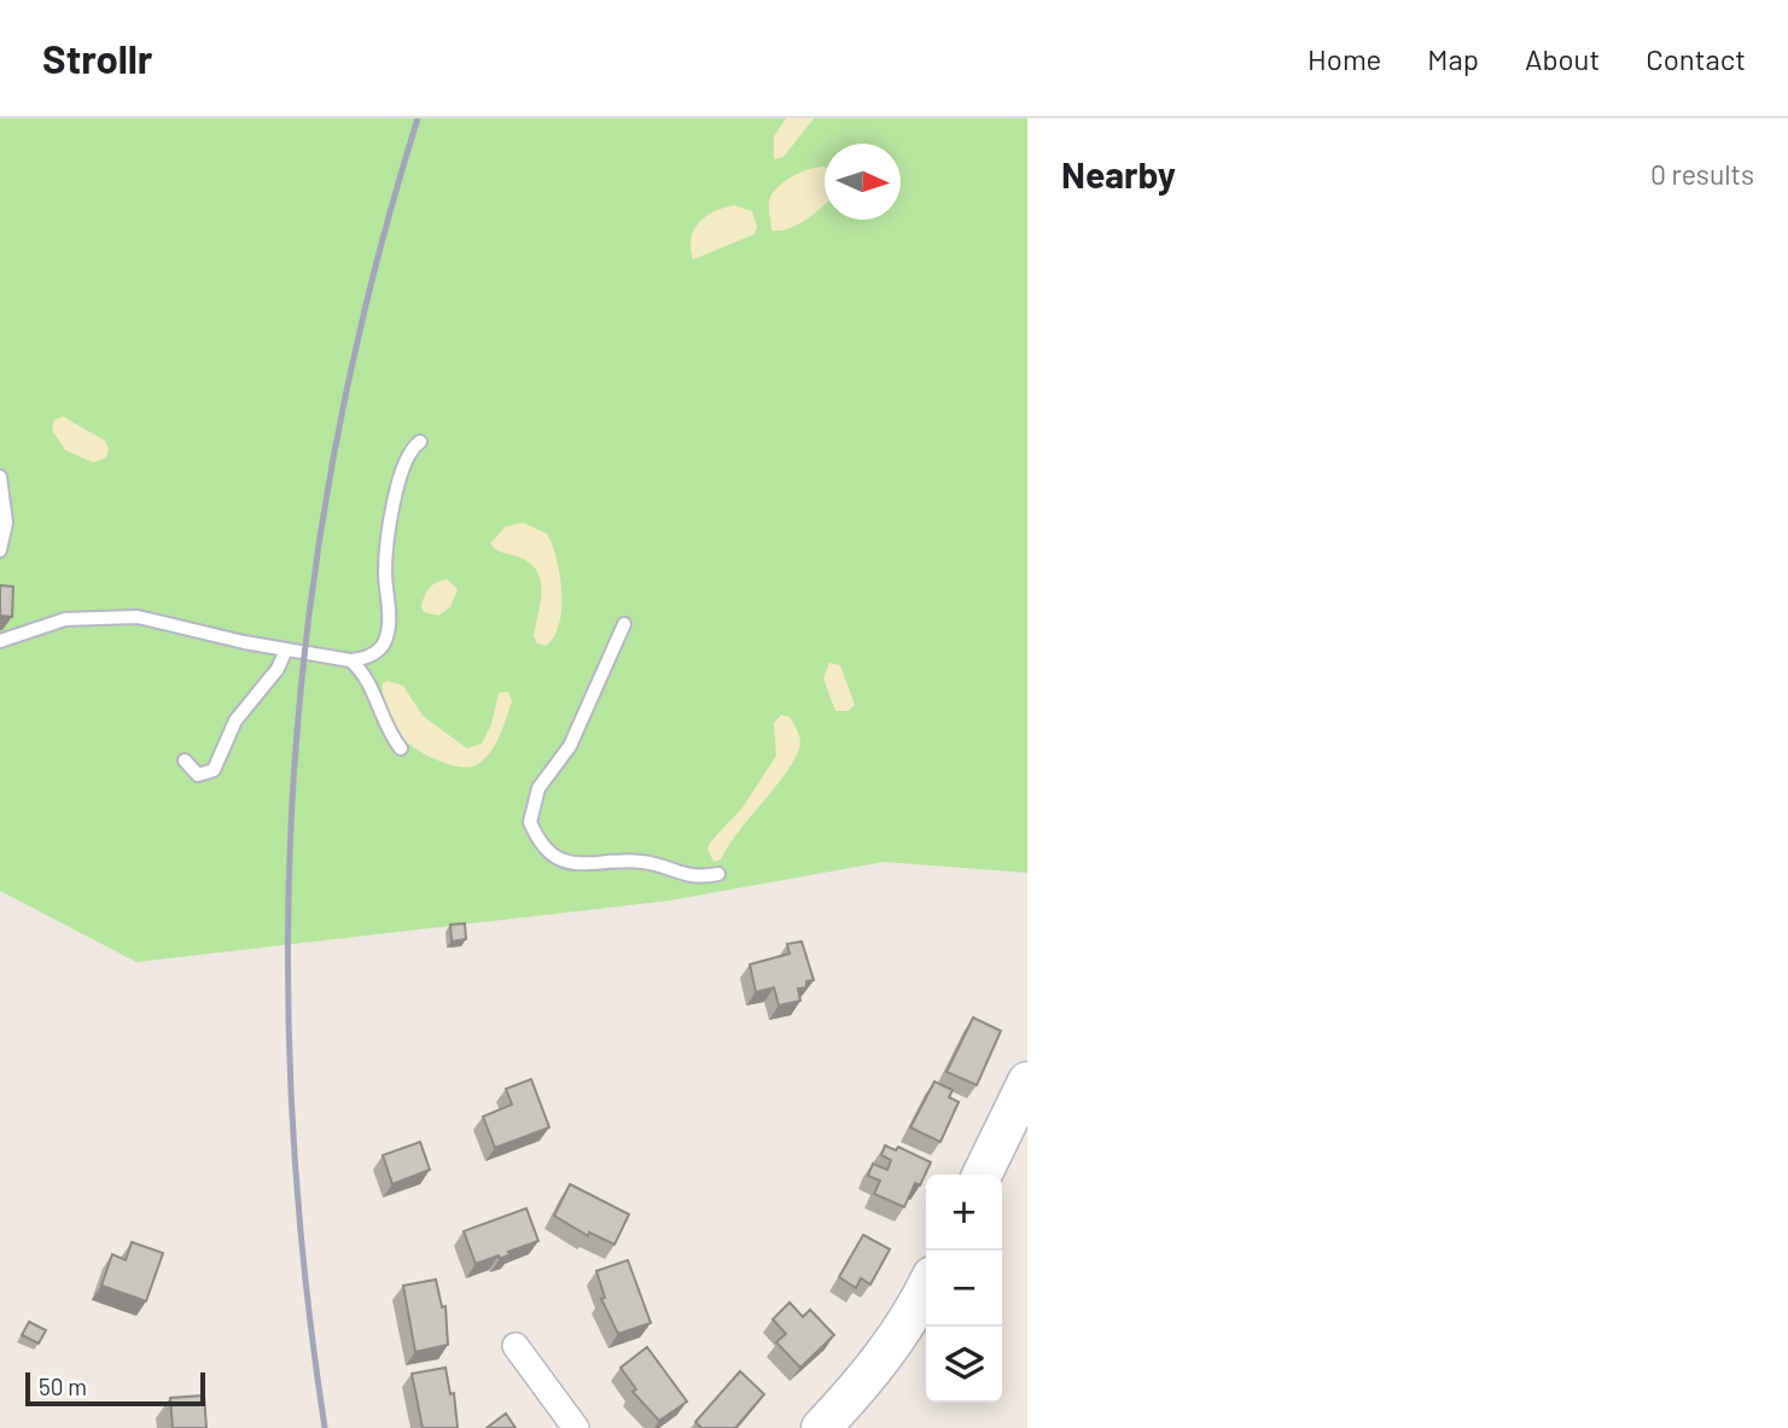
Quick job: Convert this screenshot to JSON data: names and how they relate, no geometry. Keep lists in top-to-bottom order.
{
  "scale_bar": "50 m",
  "north": "right",
  "page": {
    "header": "Strollr",
    "nav": [
      "Home",
      "Map",
      "About",
      "Contact"
    ],
    "heading": ["Nearby", "0 results"],
    "map_buttons": ["+", "−"],
    "scale": "50 m"
  }
}
